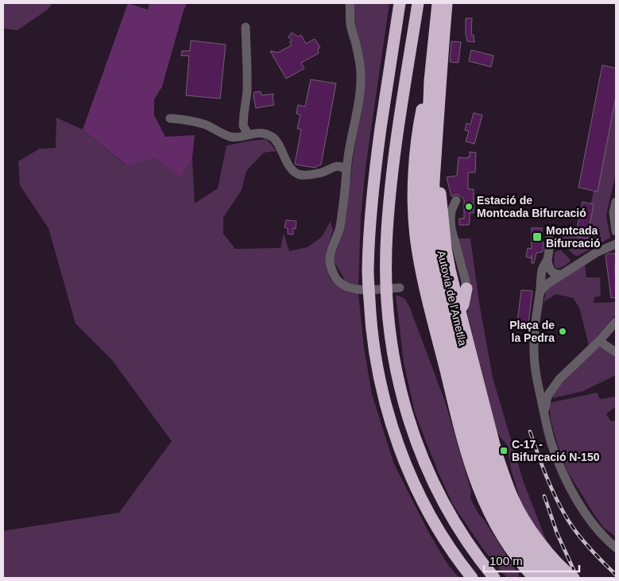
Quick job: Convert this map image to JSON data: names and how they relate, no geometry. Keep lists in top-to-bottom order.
{
  "streets": {
    "highway": ["Autovia de l'Ametlla"]
  },
  "places": {
    "other": ["Estació de Montcada Bifurcació", "Plaça de la Pedra"],
    "transit": ["Montcada Bifurcació", "C-17 - Bifurcació N-150"]
  },
  "scale_bar": "100 m"
}
